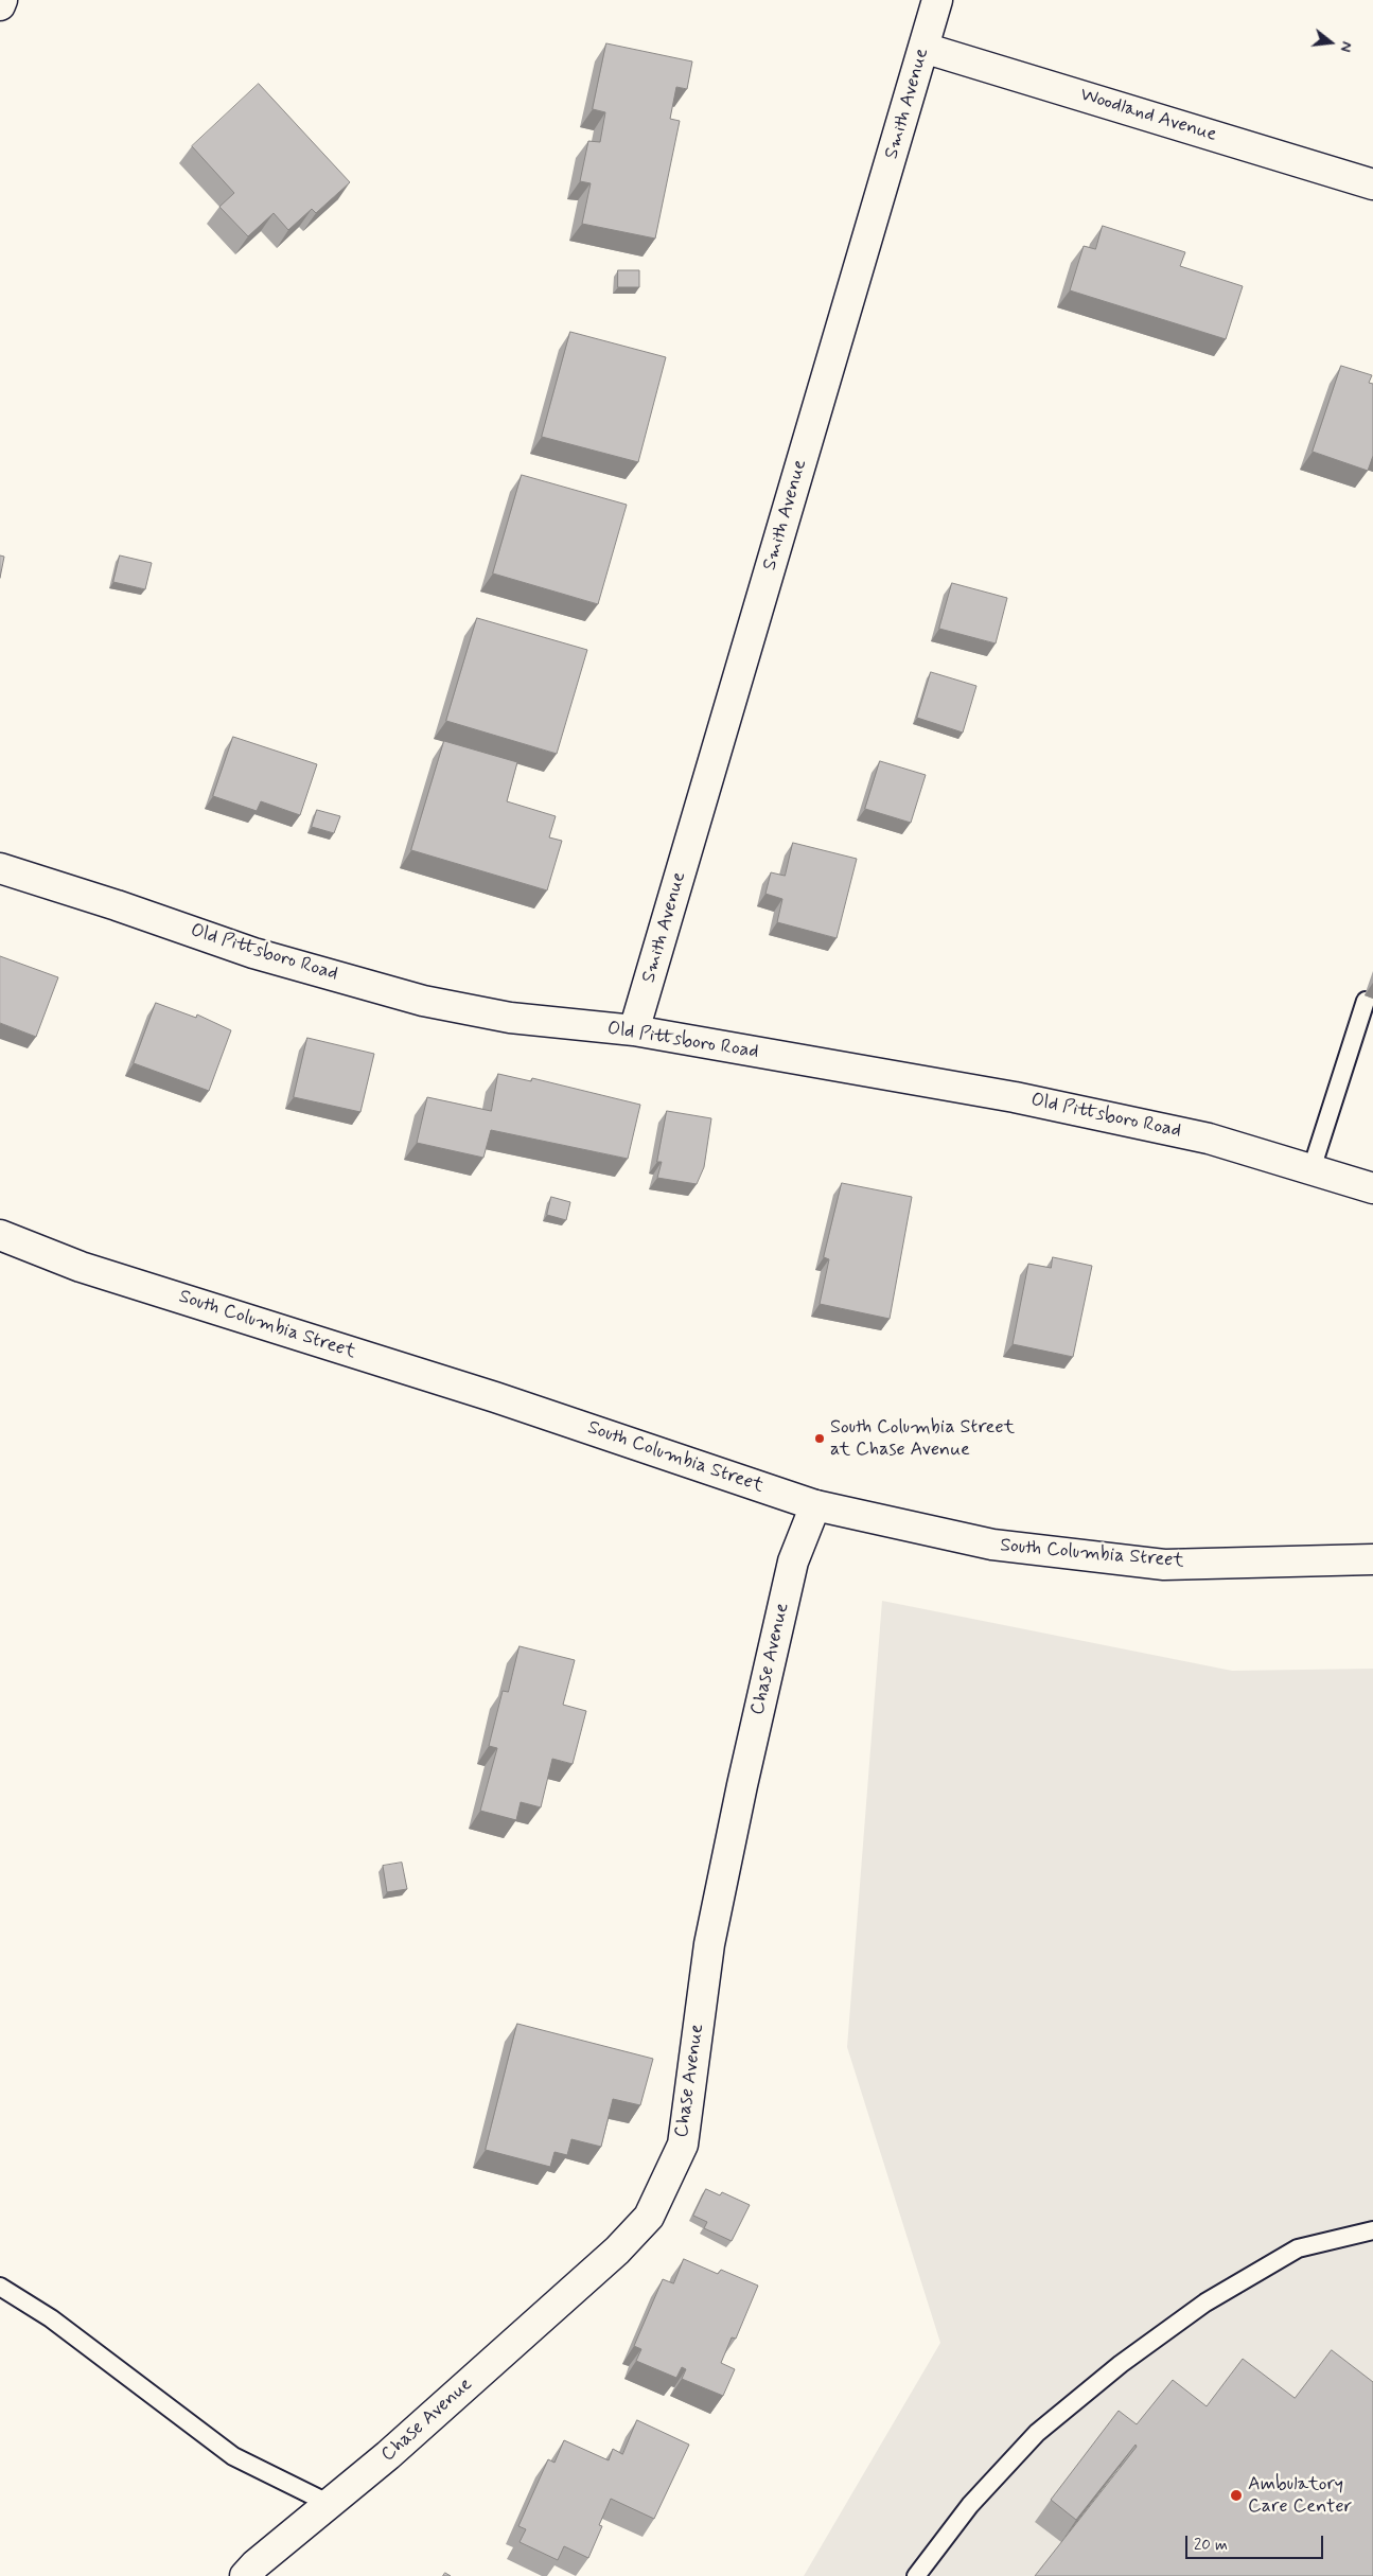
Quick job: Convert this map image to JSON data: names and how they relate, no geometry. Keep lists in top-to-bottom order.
{
  "streets": {
    "street": [
      "Smith Avenue",
      "Woodland Avenue",
      "Old Pittsboro Road",
      "South Columbia Street",
      "Chase Avenue"
    ]
  },
  "crossings": [
    ["Smith Avenue", "Woodland Avenue"],
    ["Smith Avenue", "Old Pittsboro Road"],
    ["South Columbia Street", "Chase Avenue"]
  ],
  "places": ["South Columbia Street at Chase Avenue", "Ambulatory Care Center"],
  "scale_bar": "20 m",
  "north": "right"
}
